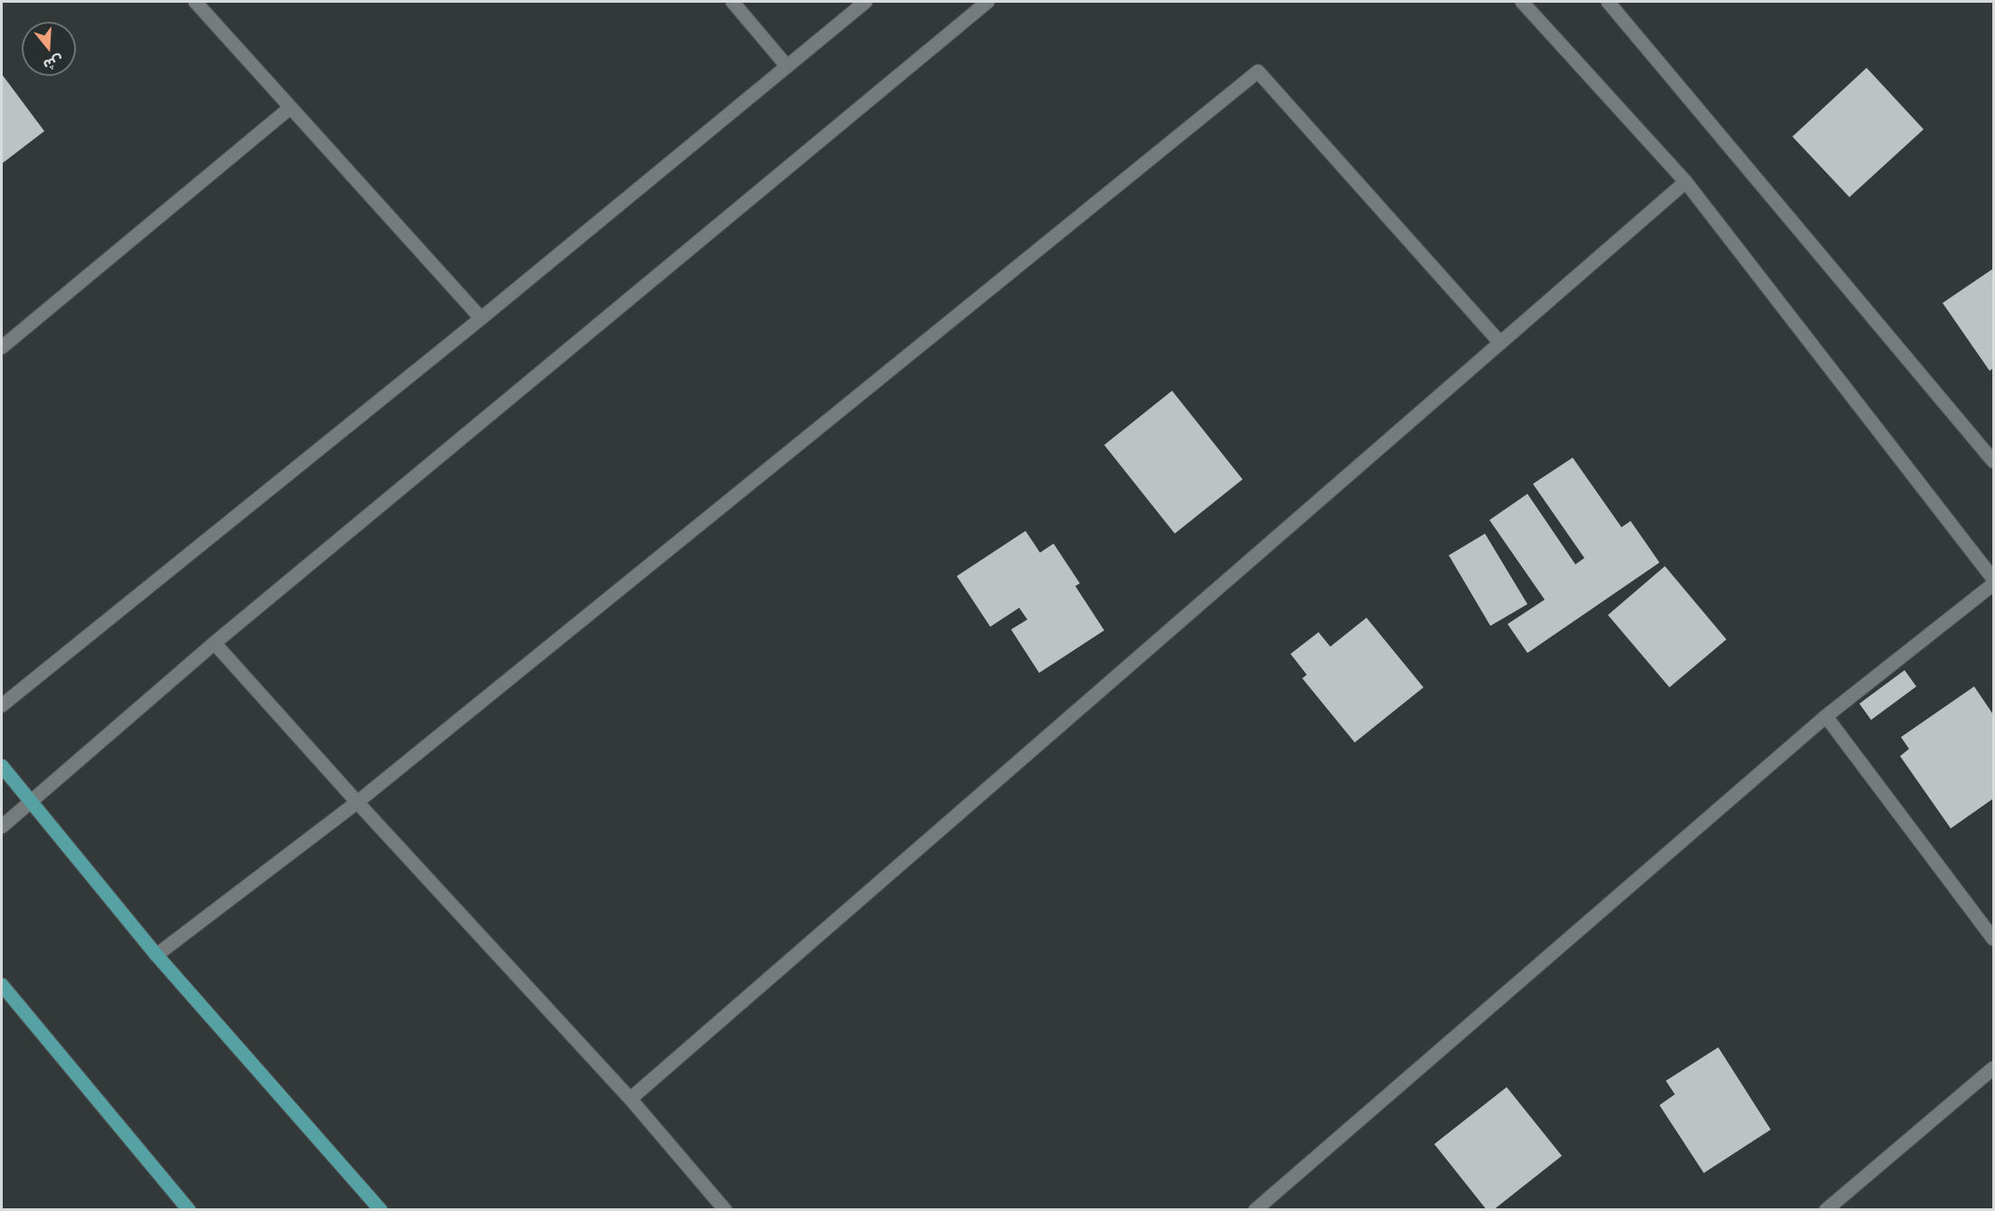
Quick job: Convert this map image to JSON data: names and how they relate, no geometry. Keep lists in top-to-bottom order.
{
  "north": "bottom"
}
